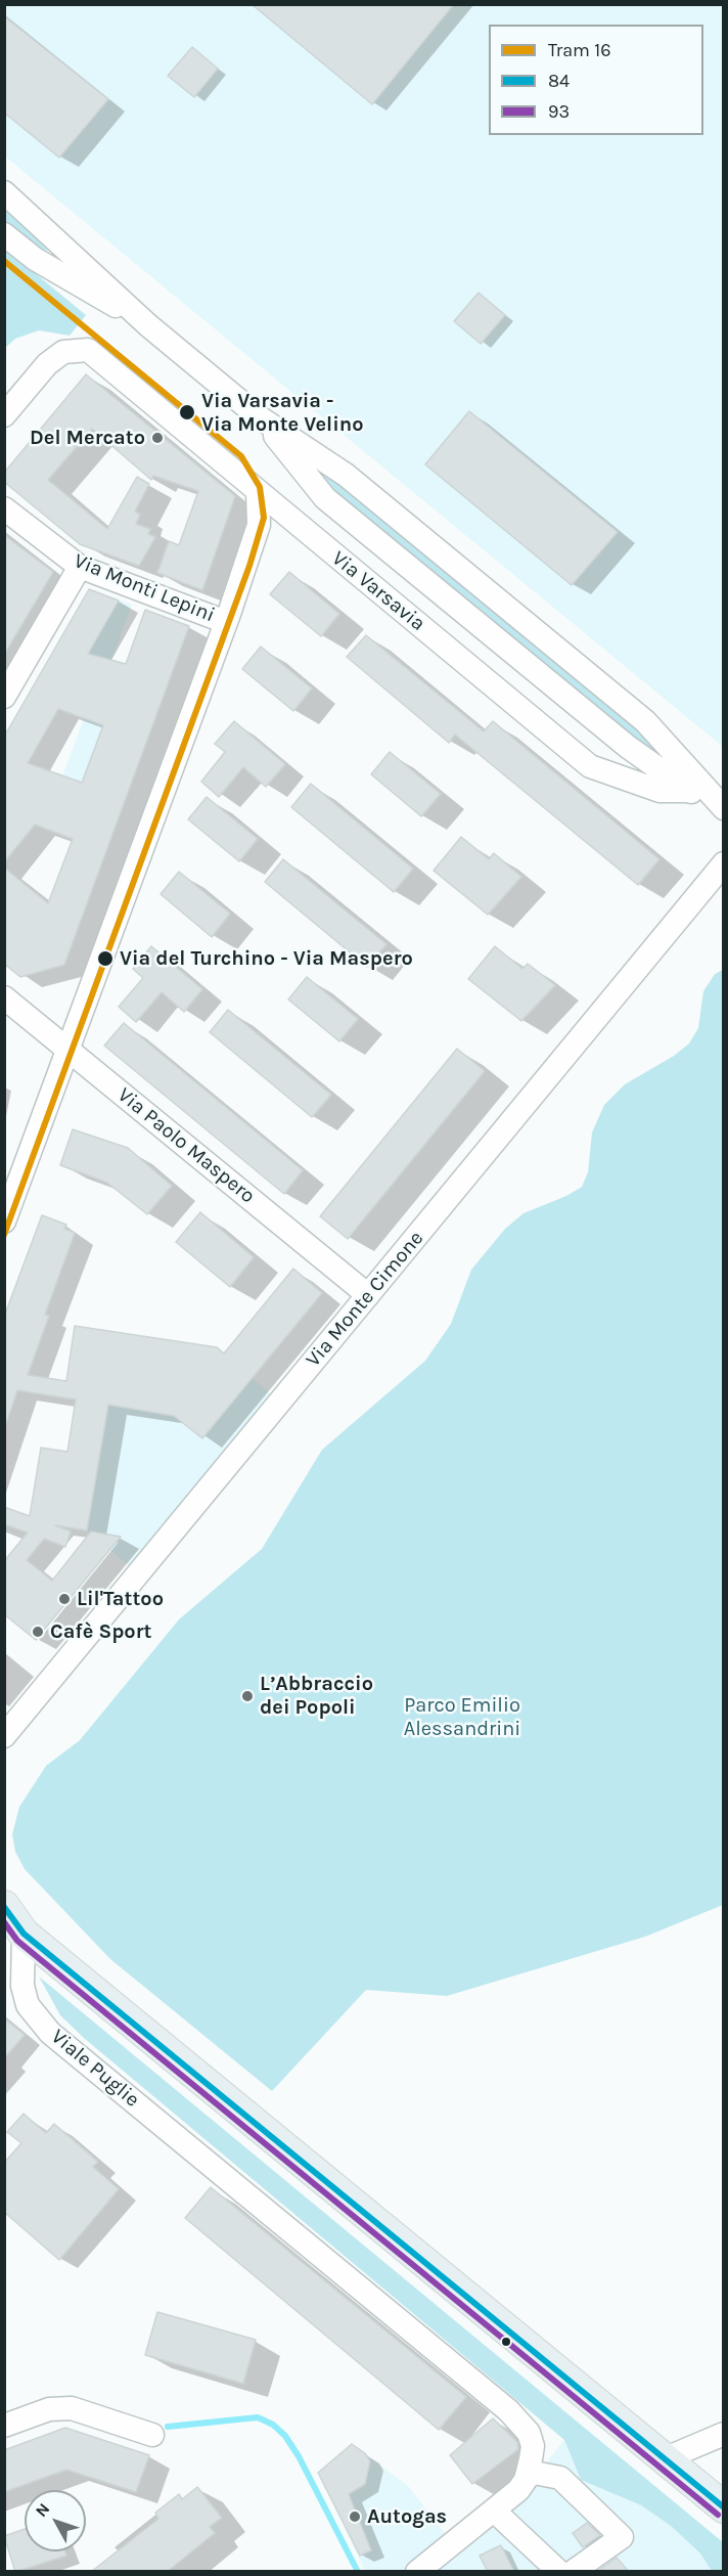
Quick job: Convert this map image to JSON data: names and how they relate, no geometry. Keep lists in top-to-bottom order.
{
  "streets": {
    "street": [
      "Via Monti Lepini",
      "Via Varsavia",
      "Via Paolo Maspero",
      "Via Monte Cimone",
      "Viale Puglie"
    ]
  },
  "crossings": [
    ["Via Paolo Maspero", "Via Monte Cimone"]
  ],
  "parks": ["Parco Emilio Alessandrini"],
  "places": [
    "Via Varsavia - Via Monte Velino",
    "Del Mercato",
    "Via del Turchino - Via Maspero",
    "Lil'Tattoo",
    "Cafè Sport",
    "L’Abbraccio dei Popoli",
    "Autogas"
  ],
  "lines": ["tram line 16", "transit line 84", "transit line 93"],
  "legend": ["Tram 16", "84", "93"],
  "north": "top left"
}
